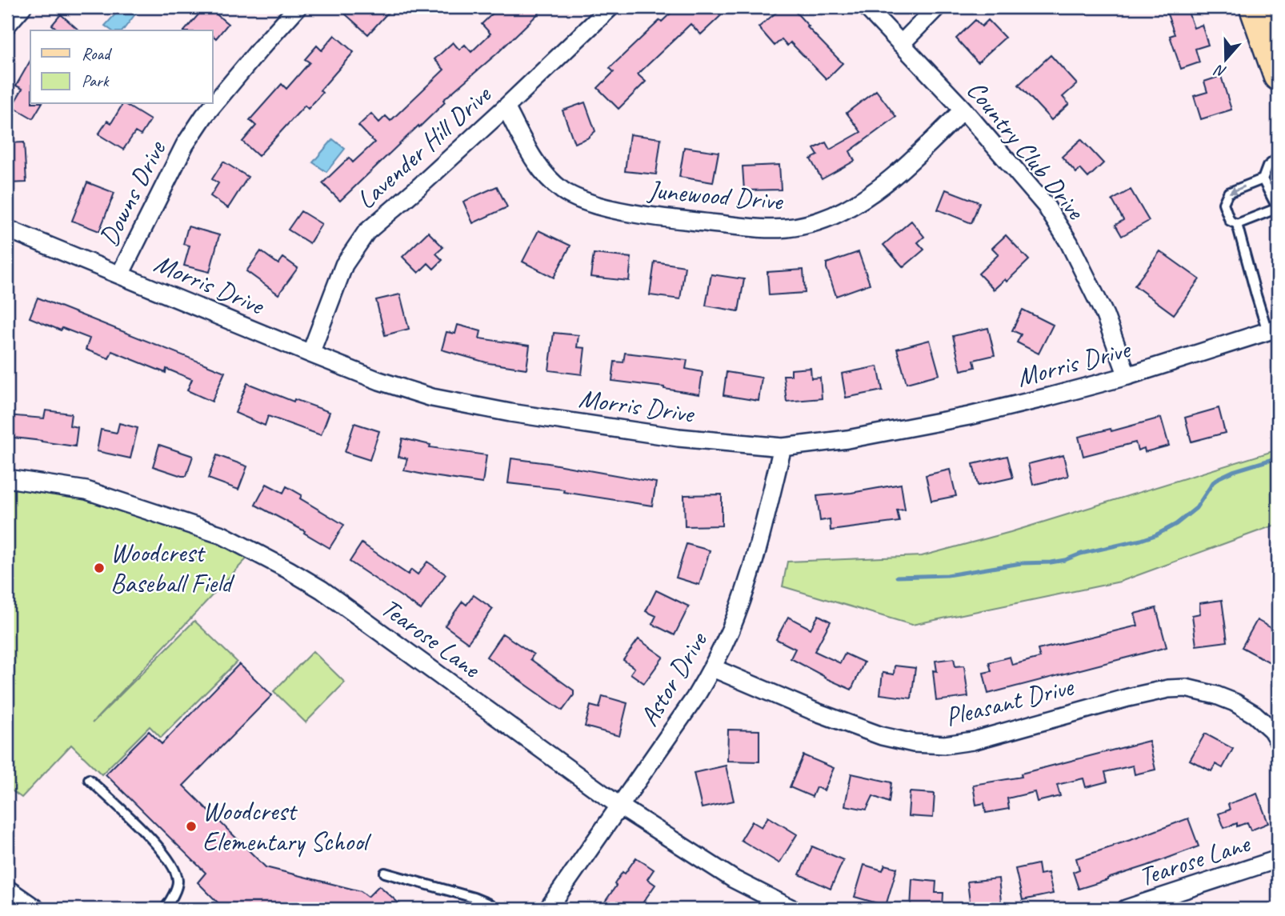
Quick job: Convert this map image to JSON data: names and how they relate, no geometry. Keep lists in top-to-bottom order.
{
  "streets": {
    "street": [
      "Lavender Hill Drive",
      "Country Club Drive",
      "Downs Drive",
      "Junewood Drive",
      "Morris Drive",
      "Tearose Lane",
      "Astor Drive",
      "Pleasant Drive"
    ]
  },
  "crossings": [
    ["Lavender Hill Drive", "Junewood Drive"],
    ["Lavender Hill Drive", "Morris Drive"],
    ["Country Club Drive", "Junewood Drive"],
    ["Country Club Drive", "Morris Drive"],
    ["Downs Drive", "Morris Drive"],
    ["Morris Drive", "Astor Drive"],
    ["Tearose Lane", "Astor Drive"],
    ["Astor Drive", "Pleasant Drive"]
  ],
  "places": ["Woodcrest Baseball Field", "Woodcrest Elementary School"],
  "legend": ["Road", "Park"],
  "north": "bottom"
}
